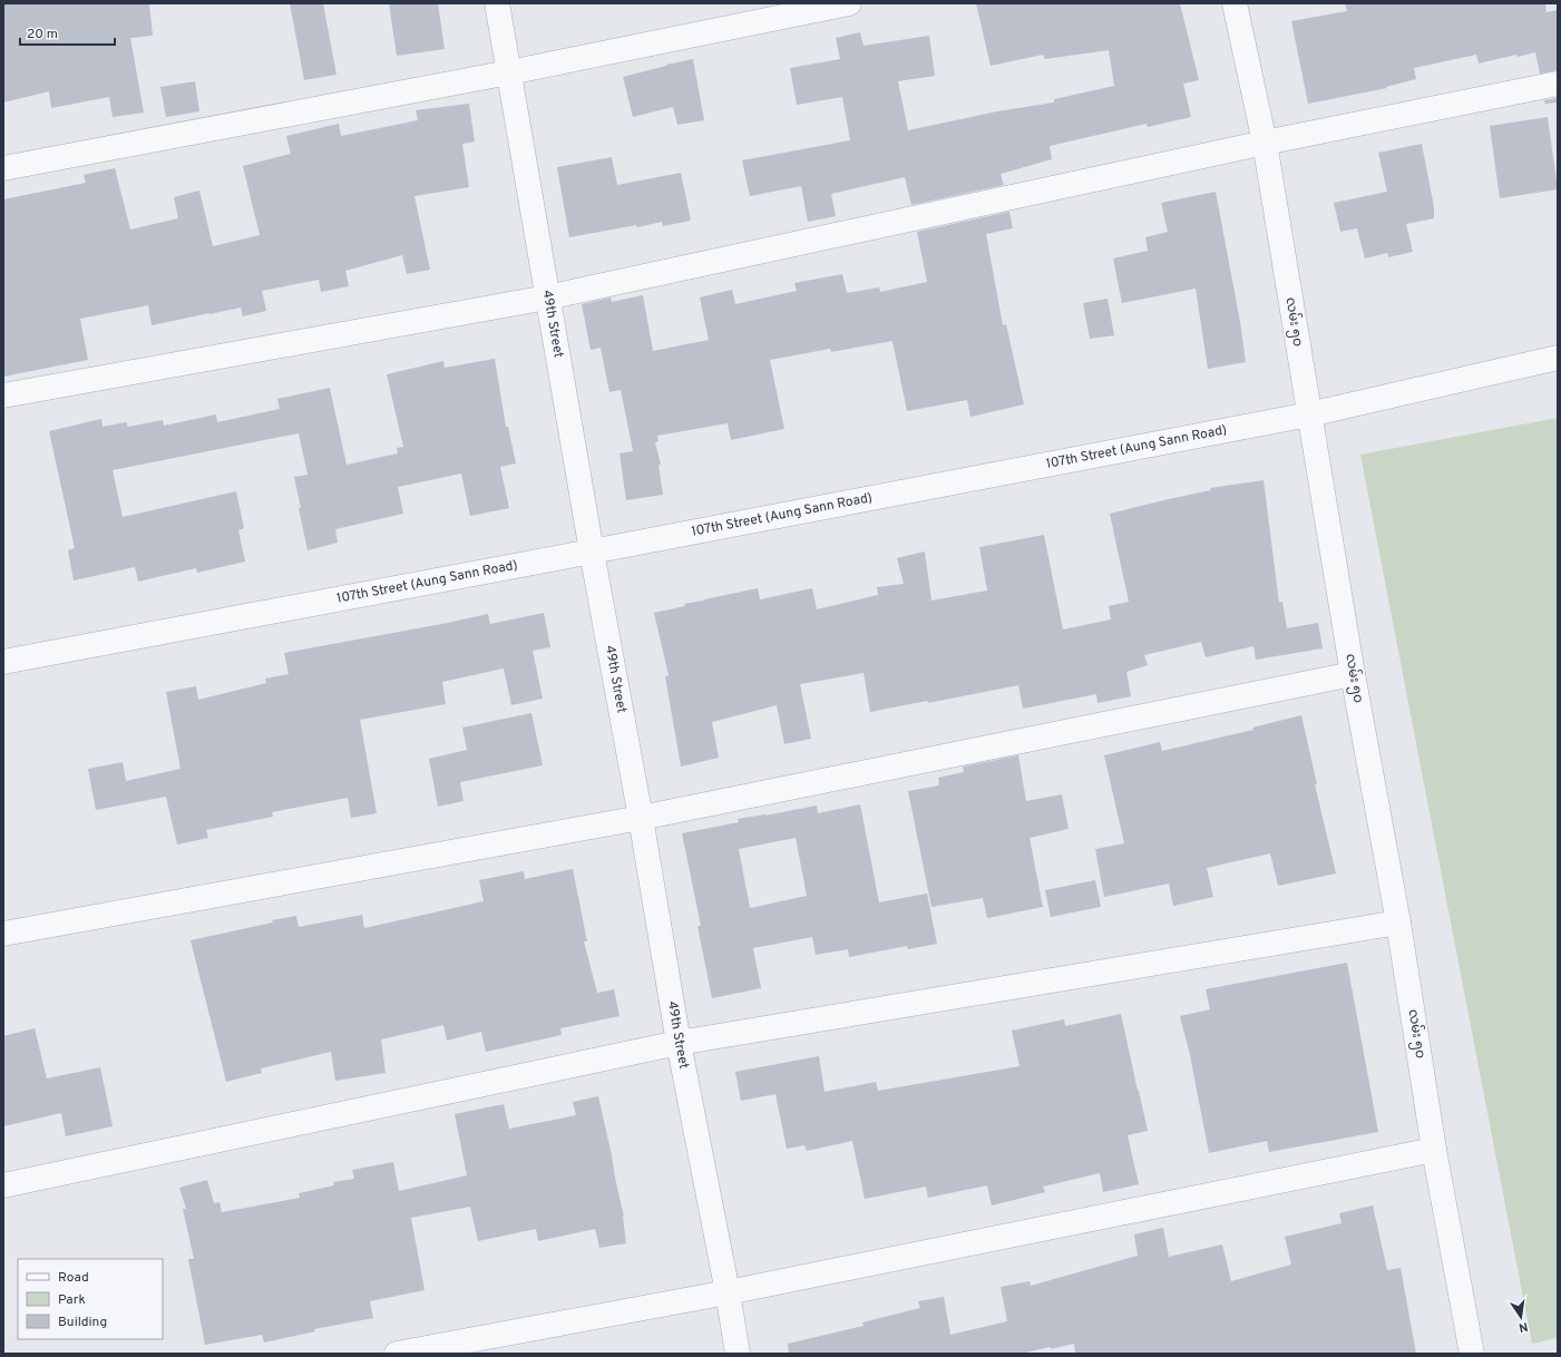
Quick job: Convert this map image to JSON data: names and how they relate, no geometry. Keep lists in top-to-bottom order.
{
  "streets": {
    "street": ["လမ်း ၅၀", "49th Street", "107th Street (Aung Sann Road)"]
  },
  "crossings": [
    ["လမ်း ၅၀", "107th Street (Aung Sann Road)"],
    ["49th Street", "107th Street (Aung Sann Road)"]
  ],
  "legend": ["Road", "Park", "Building"],
  "scale_bar": "20 m",
  "north": "bottom"
}
